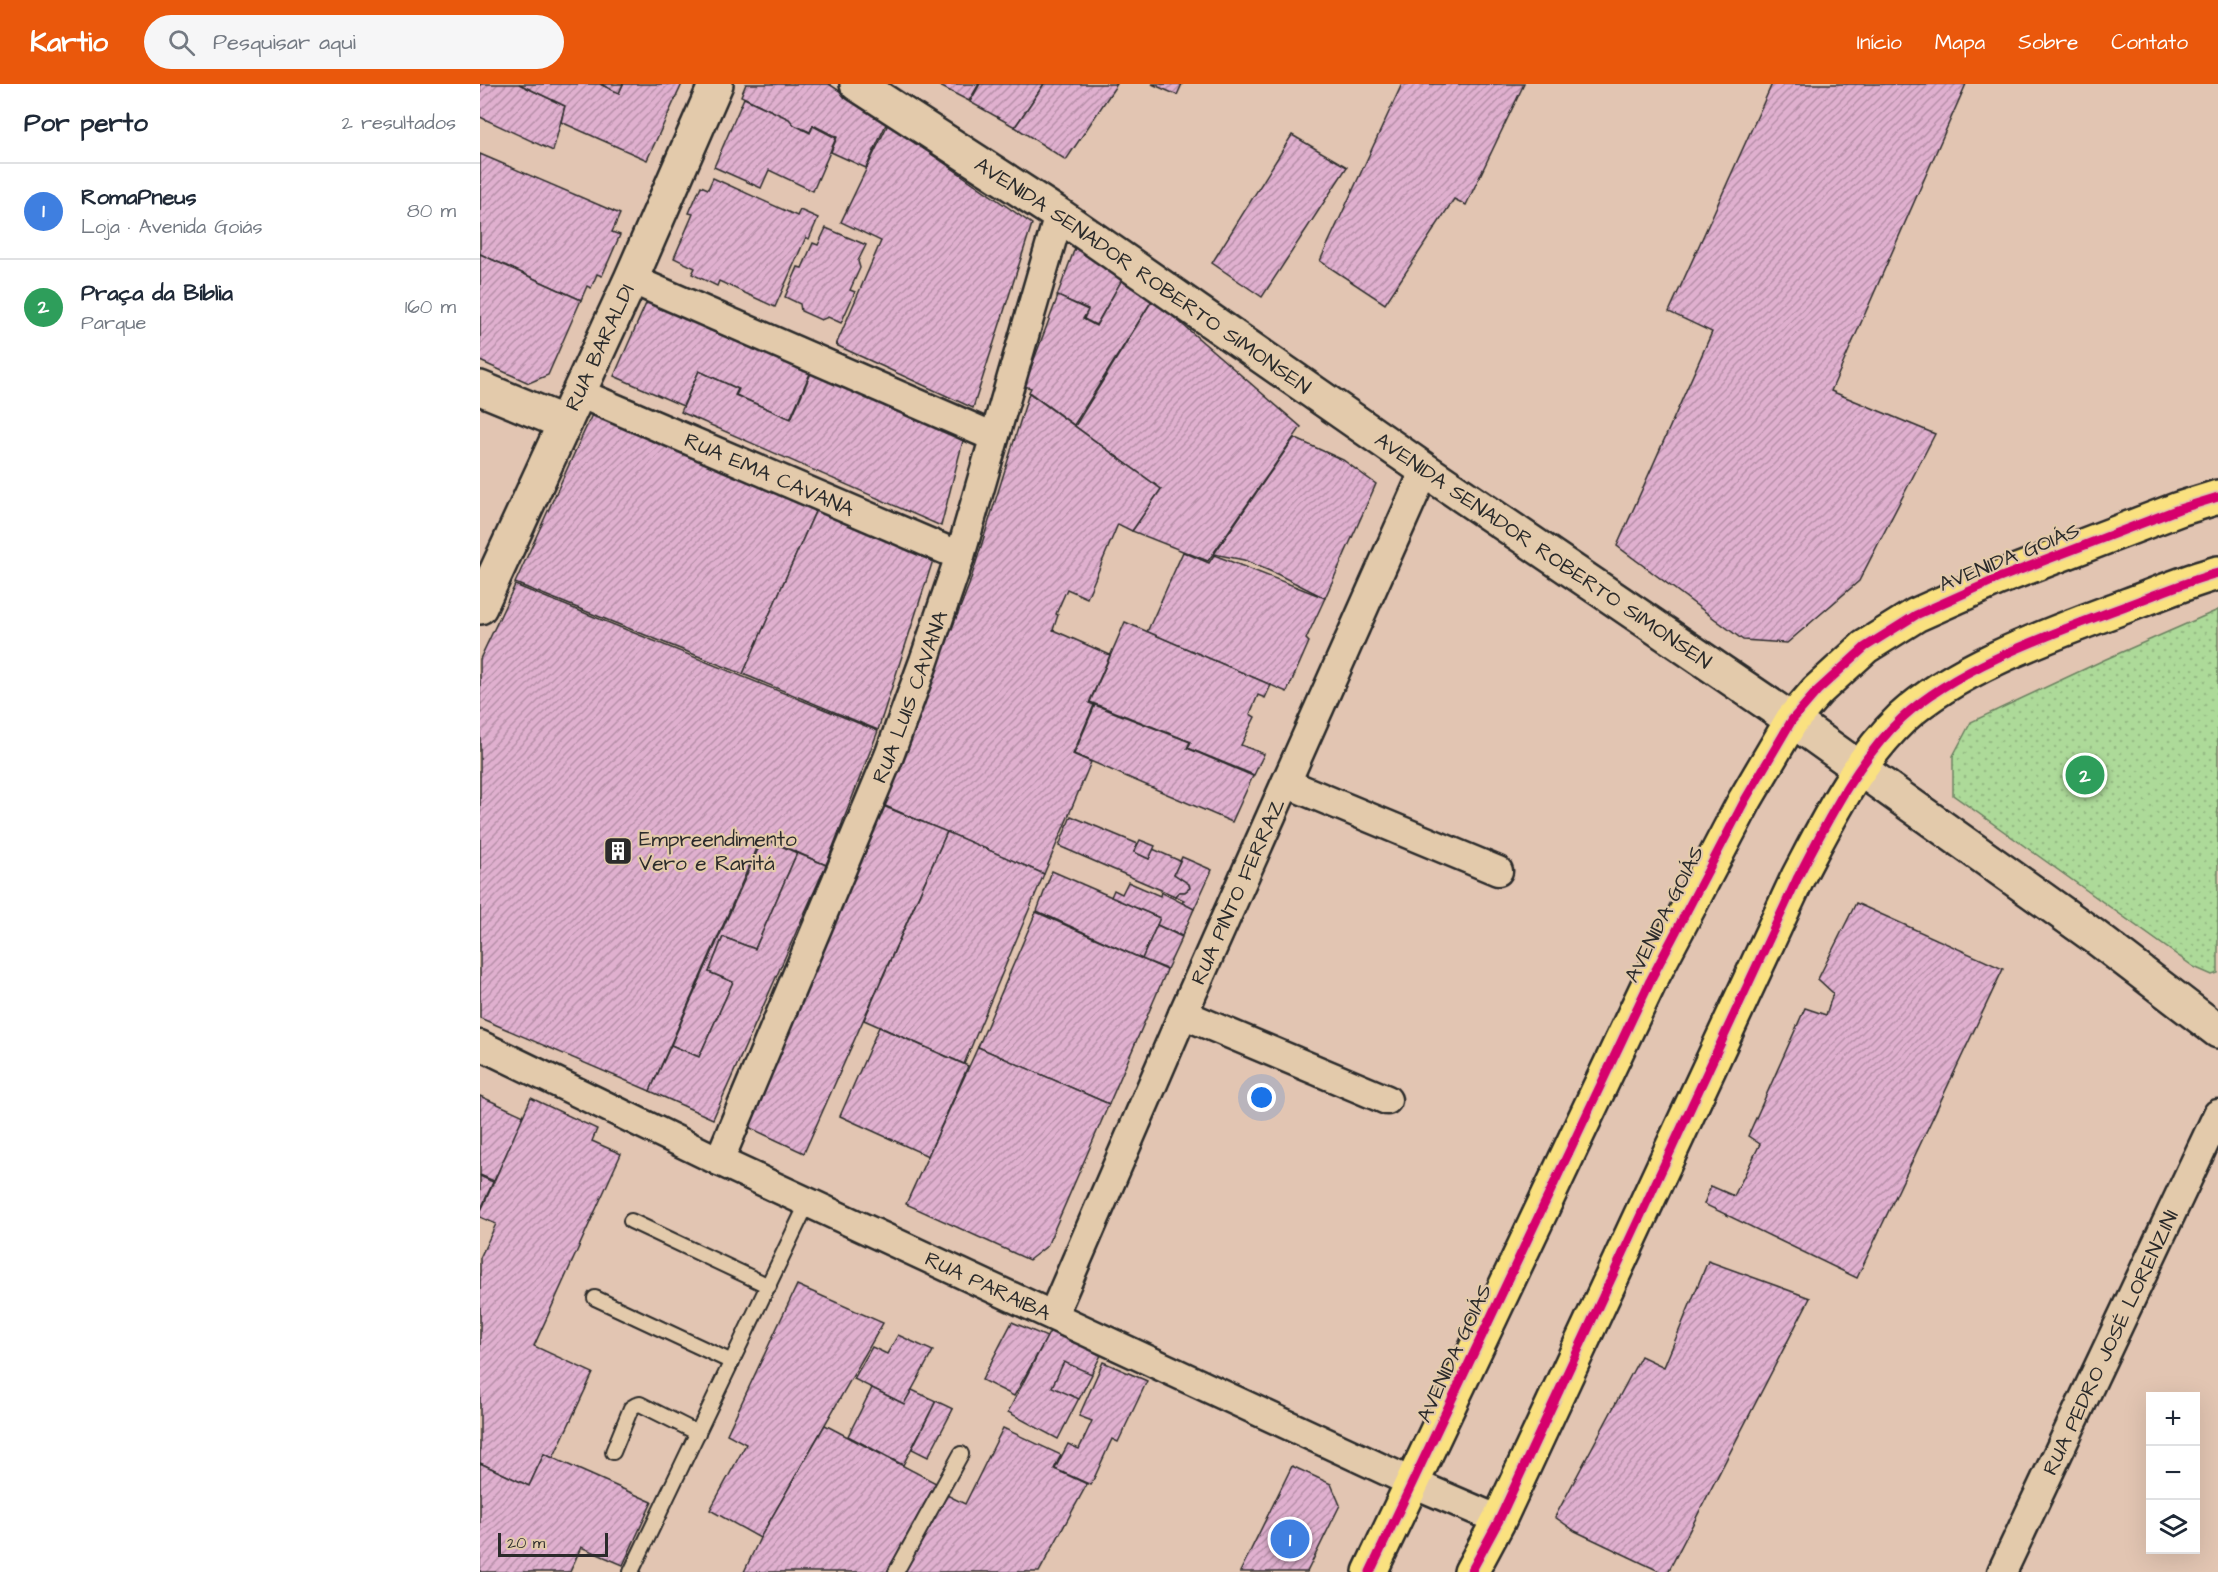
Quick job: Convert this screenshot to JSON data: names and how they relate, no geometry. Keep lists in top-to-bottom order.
{
  "streets": {
    "main road": ["AVENIDA GOIÁS"],
    "street": [
      "AVENIDA SENADOR ROBERTO SIMONSEN",
      "RUA BARALDI",
      "RUA EMA CAVANA",
      "RUA LUIS CAVANA",
      "RUA PINTO FERRAZ",
      "RUA PARAIBA",
      "RUA PEDRO JOSÉ LORENZINI"
    ]
  },
  "crossings": [
    ["AVENIDA SENADOR ROBERTO SIMONSEN", "AVENIDA GOIÁS"],
    ["AVENIDA SENADOR ROBERTO SIMONSEN", "RUA LUIS CAVANA"],
    ["AVENIDA SENADOR ROBERTO SIMONSEN", "RUA PINTO FERRAZ"],
    ["RUA BARALDI", "RUA EMA CAVANA"],
    ["RUA EMA CAVANA", "RUA LUIS CAVANA"],
    ["AVENIDA GOIÁS", "RUA PARAIBA"],
    ["RUA LUIS CAVANA", "RUA PARAIBA"],
    ["RUA PINTO FERRAZ", "RUA PARAIBA"]
  ],
  "places": {
    "building": ["Empreendimento Vero e Raritá"]
  },
  "scale_bar": "20 m",
  "page": {
    "header": "Kartio",
    "search": "Pesquisar aqui",
    "nav": [
      "Início",
      "Mapa",
      "Sobre",
      "Contato"
    ],
    "heading": ["Por perto", "2 resultados"],
    "list": [
      {
        "mark": "1",
        "name": "RomaPneus",
        "note": "Loja · Avenida Goiás",
        "value": "80 m"
      },
      {
        "mark": "2",
        "name": "Praça da Bíblia",
        "note": "Parque",
        "value": "160 m"
      }
    ],
    "pins": ["2", "1"],
    "map_buttons": ["+", "−"],
    "scale": "20 m"
  }
}
